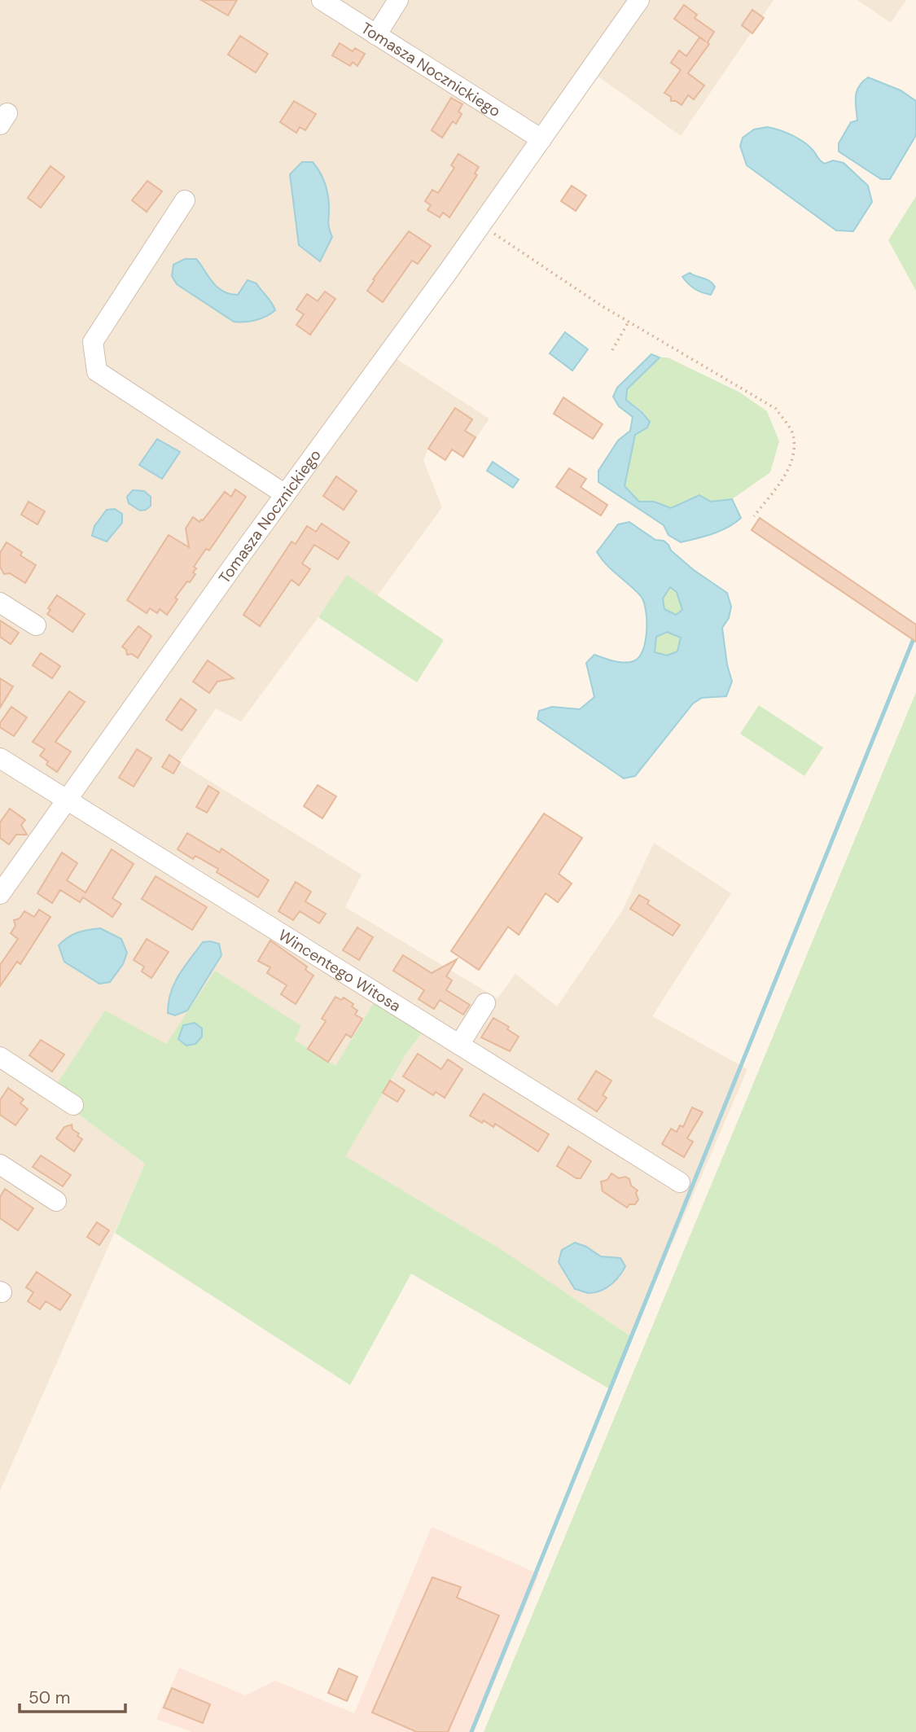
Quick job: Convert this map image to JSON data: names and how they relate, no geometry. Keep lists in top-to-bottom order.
{
  "streets": {
    "street": ["Tomasza Nocznickiego", "Wincentego Witosa"]
  },
  "crossings": [
    ["Tomasza Nocznickiego", "Wincentego Witosa"]
  ],
  "scale_bar": "50 m"
}
